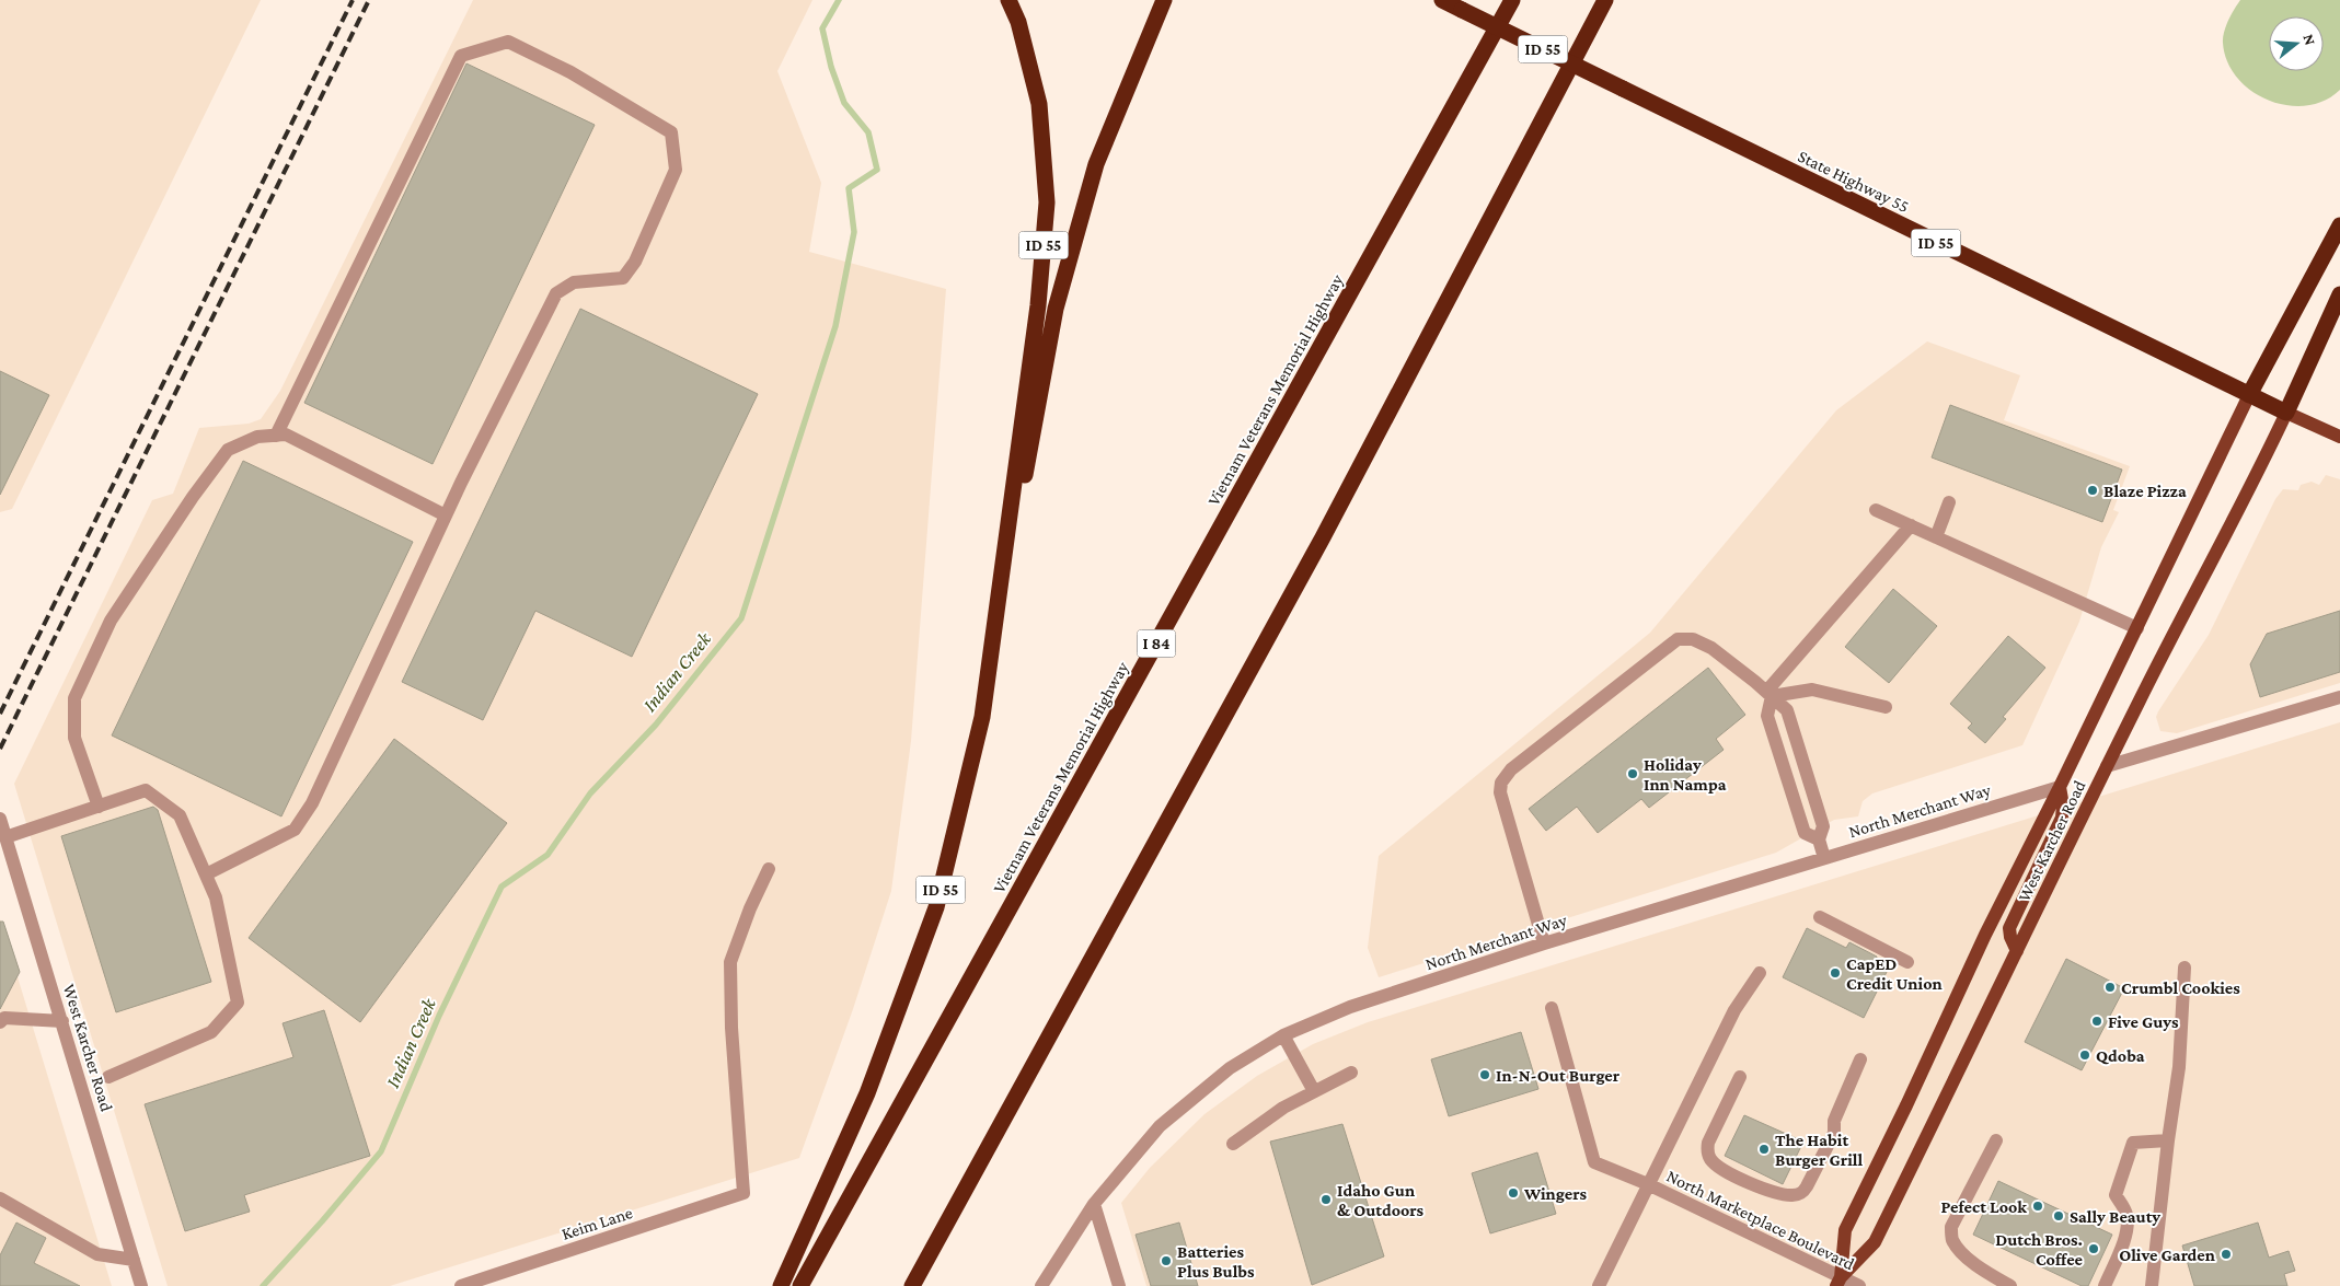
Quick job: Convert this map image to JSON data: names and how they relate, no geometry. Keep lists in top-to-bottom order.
{
  "streets": {
    "highway": [
      "ID 55",
      "State Highway 55",
      "Vietnam Veterans Memorial Highway",
      "I 84"
    ],
    "main road": ["West Karcher Road"],
    "street": ["North Merchant Way", "North Marketplace Boulevard", "Keim Lane"]
  },
  "crossings": [
    ["State Highway 55", "West Karcher Road"],
    ["North Merchant Way", "West Karcher Road"],
    ["West Karcher Road", "North Marketplace Boulevard"]
  ],
  "water": ["Indian Creek"],
  "places": [
    "Blaze Pizza",
    "Holiday Inn Nampa",
    "CapED Credit Union",
    "Crumbl Cookies",
    "Five Guys",
    "Qdoba",
    "In-N-Out Burger",
    "The Habit Burger Grill",
    "Wingers",
    "Idaho Gun & Outdoors",
    "Pefect Look",
    "Sally Beauty",
    "Dutch Bros. Coffee",
    "Olive Garden",
    "Batteries Plus Bulbs"
  ],
  "north": "right"
}
